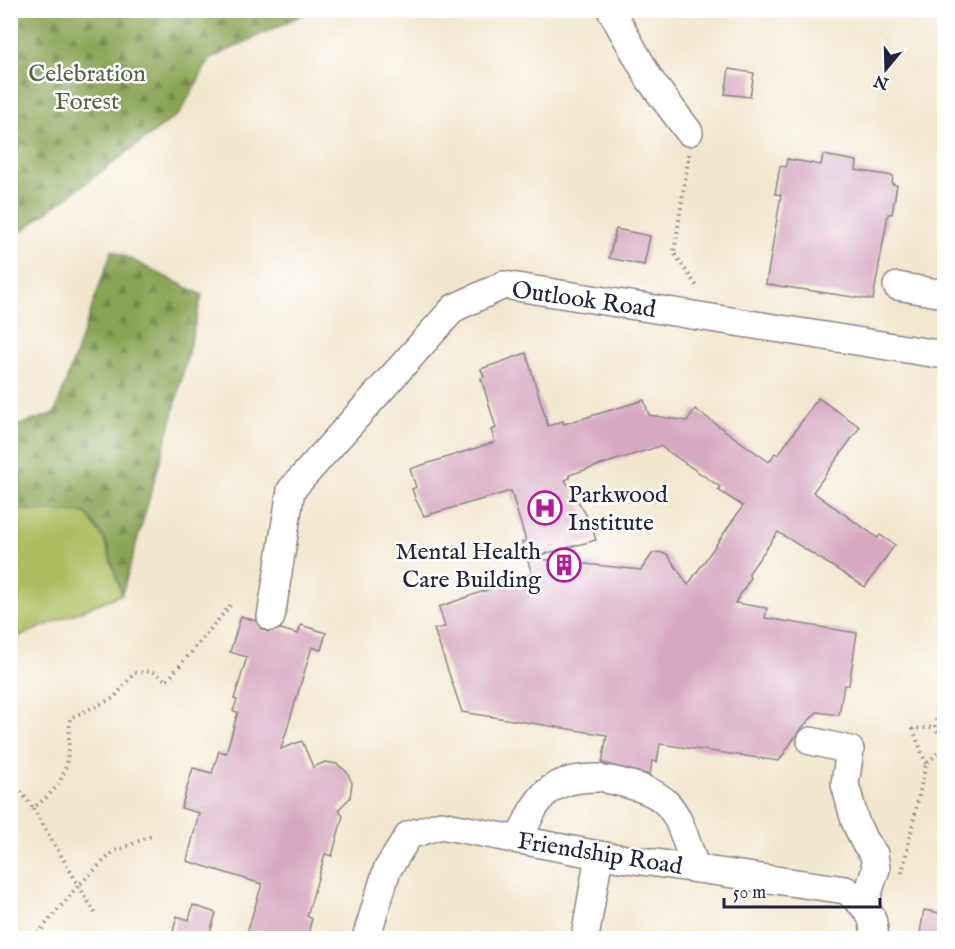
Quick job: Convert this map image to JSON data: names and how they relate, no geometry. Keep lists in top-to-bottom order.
{
  "streets": {
    "street": ["Outlook Road", "Friendship Road"]
  },
  "parks": ["Celebration Forest"],
  "places": {
    "hospital": ["Parkwood Institute"],
    "building": ["Mental Health Care Building"]
  },
  "scale_bar": "50 m",
  "north": "bottom"
}
